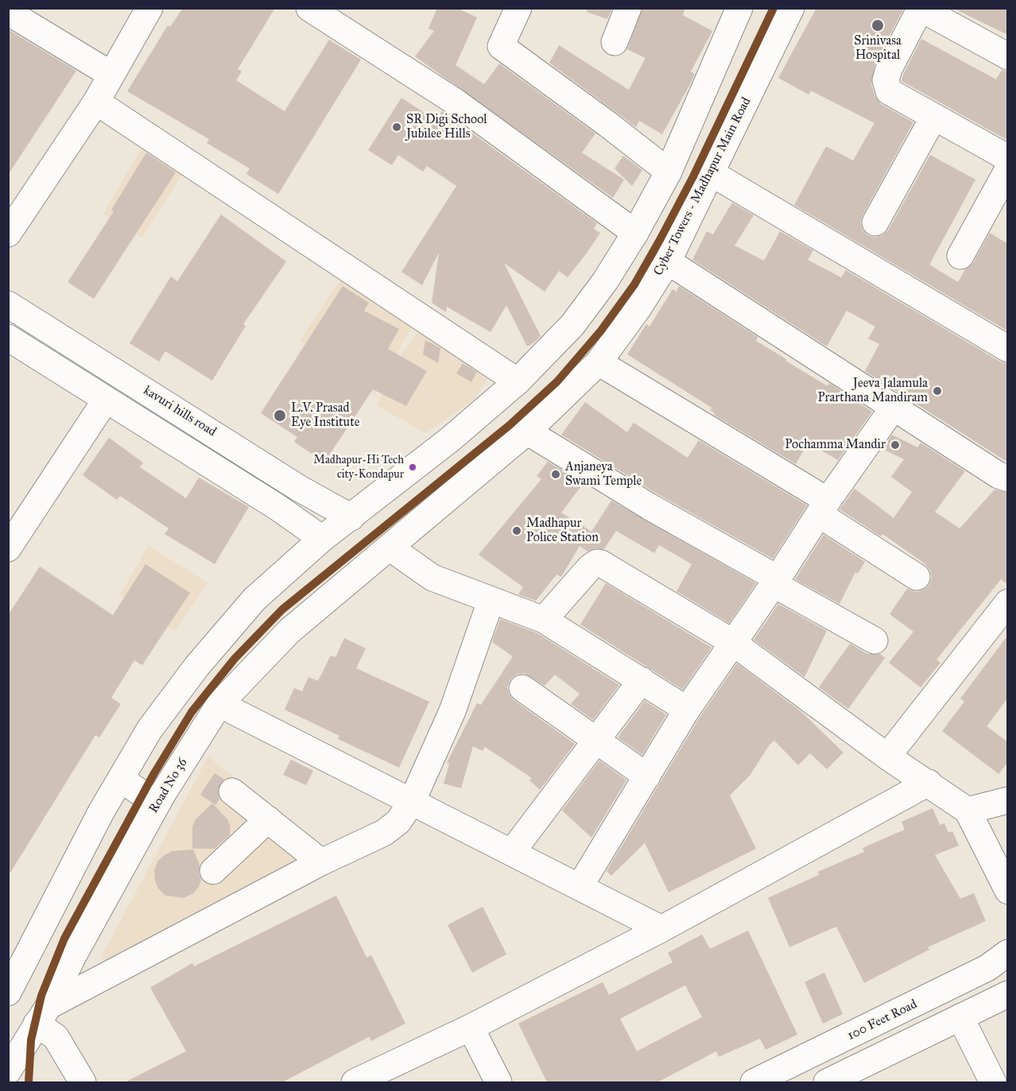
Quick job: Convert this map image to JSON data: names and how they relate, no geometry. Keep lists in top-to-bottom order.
{
  "streets": {
    "street": [
      "Cyber Towers - Madhapur Main Road",
      "kavuri hills road",
      "Road No 36",
      "100 Feet Road"
    ]
  },
  "crossings": [
    ["Cyber Towers - Madhapur Main Road", "Road No 36"]
  ],
  "places": [
    "Srinivasa Hospital",
    "SR Digi School Jubilee Hills",
    "Jeeva Jalamula Prarthana Mandiram",
    "L.V. Prasad Eye Institute",
    "Pochamma Mandir",
    "Madhapur-Hi Tech city-Kondapur",
    "Anjaneya Swami Temple",
    "Madhapur Police Station"
  ]
}
